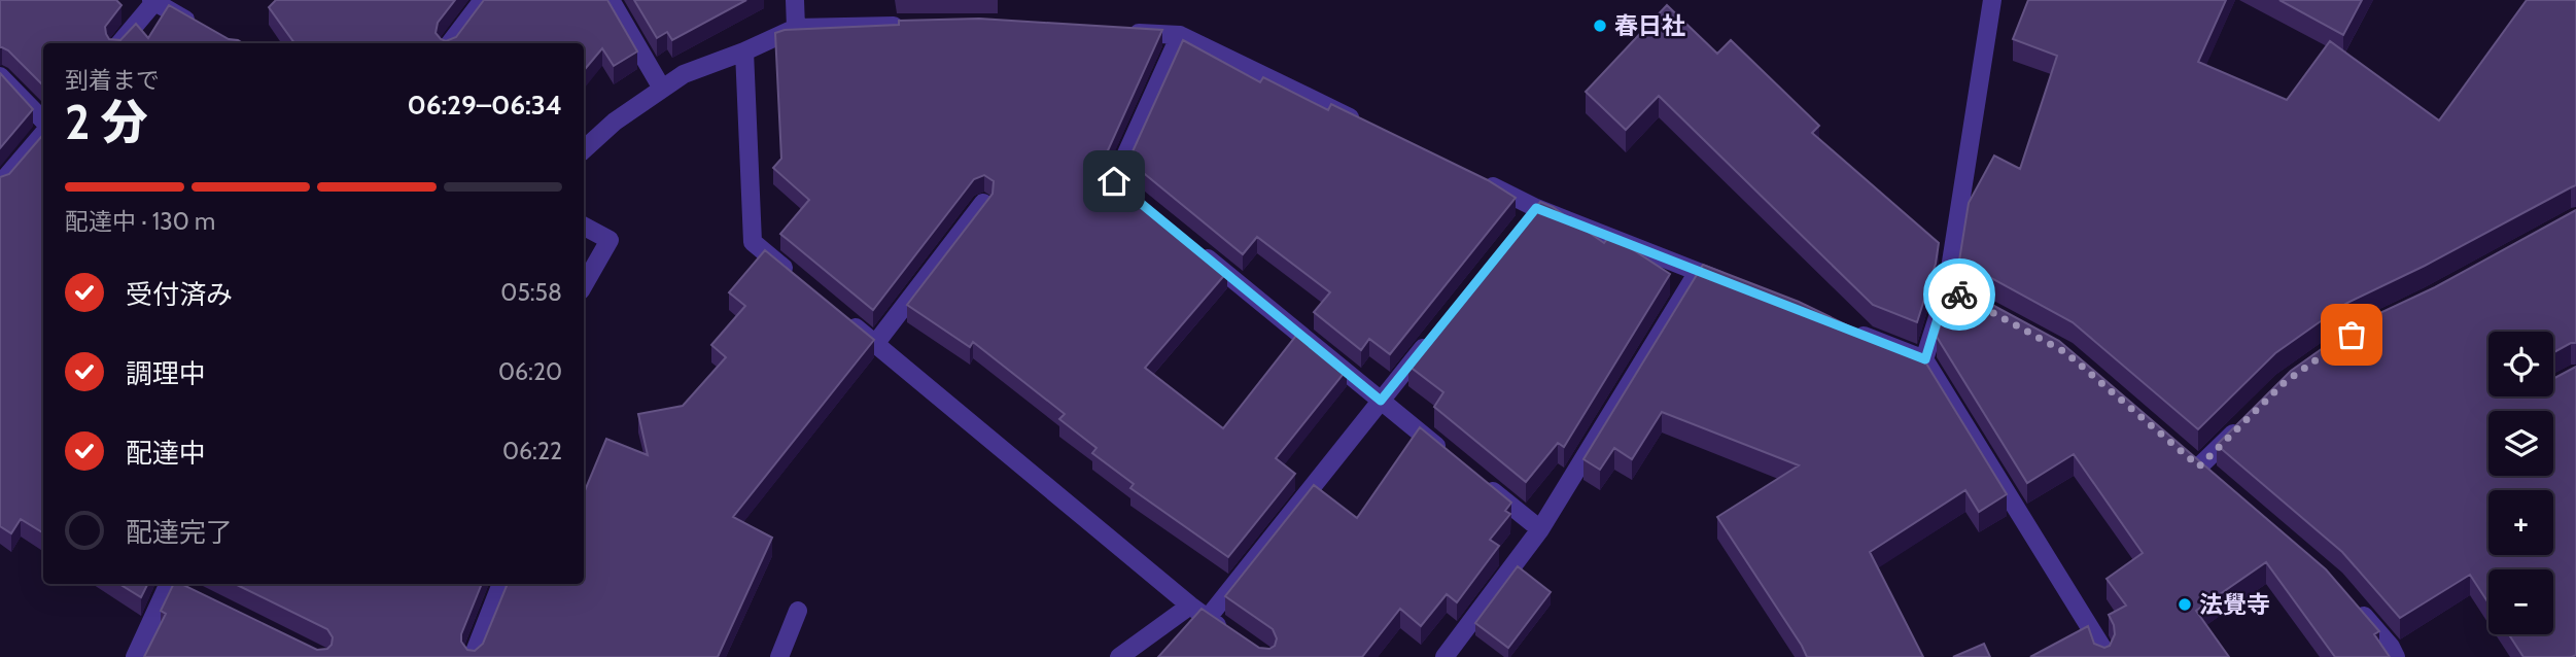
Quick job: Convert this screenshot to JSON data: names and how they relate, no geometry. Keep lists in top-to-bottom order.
{
  "places": ["春日社", "法覺寺"],
  "page": {
    "heading": ["2 分", "到着まで", "06:29–06:34"],
    "bar": "配達中 · 130 m",
    "list": [
      ["受付済み", "05:58"],
      ["調理中", "06:20"],
      ["配達中", "06:22"],
      "配達完了"
    ],
    "map_buttons": ["+", "−"]
  }
}
